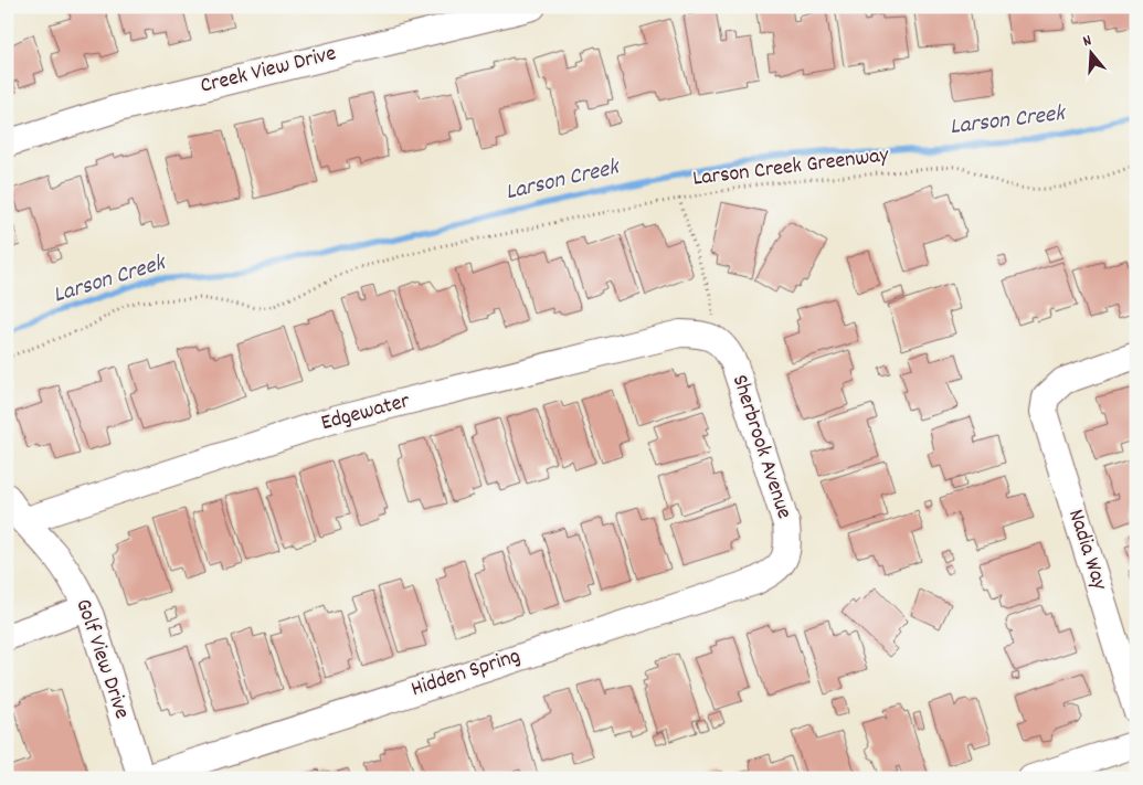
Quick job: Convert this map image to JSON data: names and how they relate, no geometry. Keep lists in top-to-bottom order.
{
  "streets": {
    "street": [
      "Creek View Drive",
      "Edgewater",
      "Sherbrook Avenue",
      "Nadia Way",
      "Golf View Drive",
      "Hidden Spring"
    ],
    "path": ["Larson Creek Greenway"]
  },
  "crossings": [
    ["Edgewater", "Sherbrook Avenue"],
    ["Edgewater", "Golf View Drive"],
    ["Sherbrook Avenue", "Hidden Spring"],
    ["Golf View Drive", "Hidden Spring"]
  ],
  "water": ["Larson Creek"],
  "north": "top"
}
